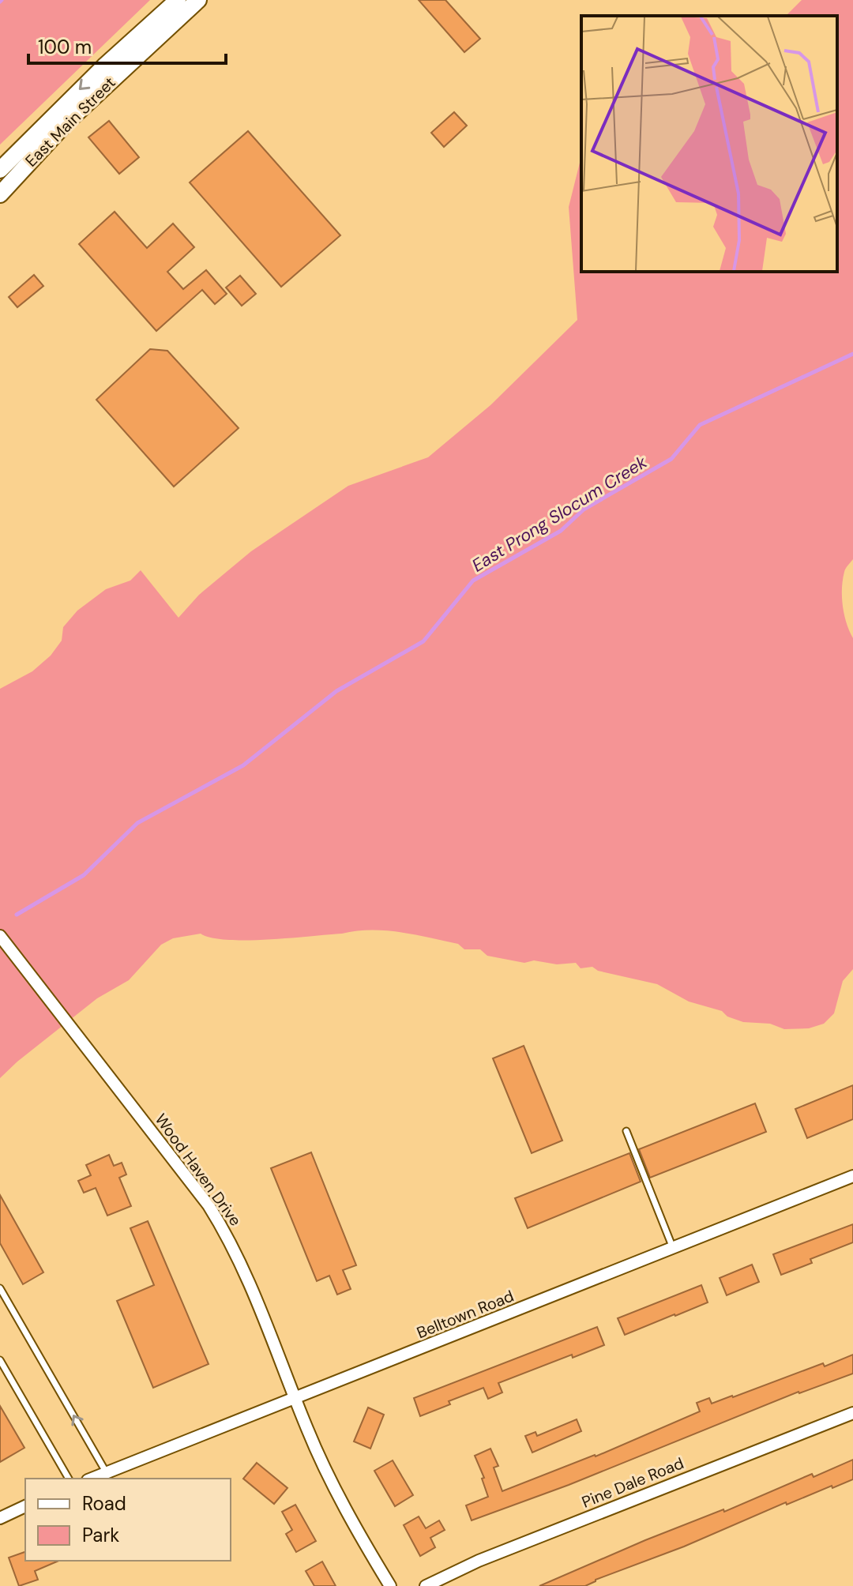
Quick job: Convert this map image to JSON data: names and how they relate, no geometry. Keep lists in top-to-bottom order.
{
  "streets": {
    "main road": ["East Main Street"],
    "street": ["Wood Haven Drive", "Belltown Road", "Pine Dale Road"]
  },
  "crossings": [
    ["Wood Haven Drive", "Belltown Road"]
  ],
  "water": ["East Prong Slocum Creek"],
  "legend": ["Road", "Park"],
  "scale_bar": "100 m"
}
